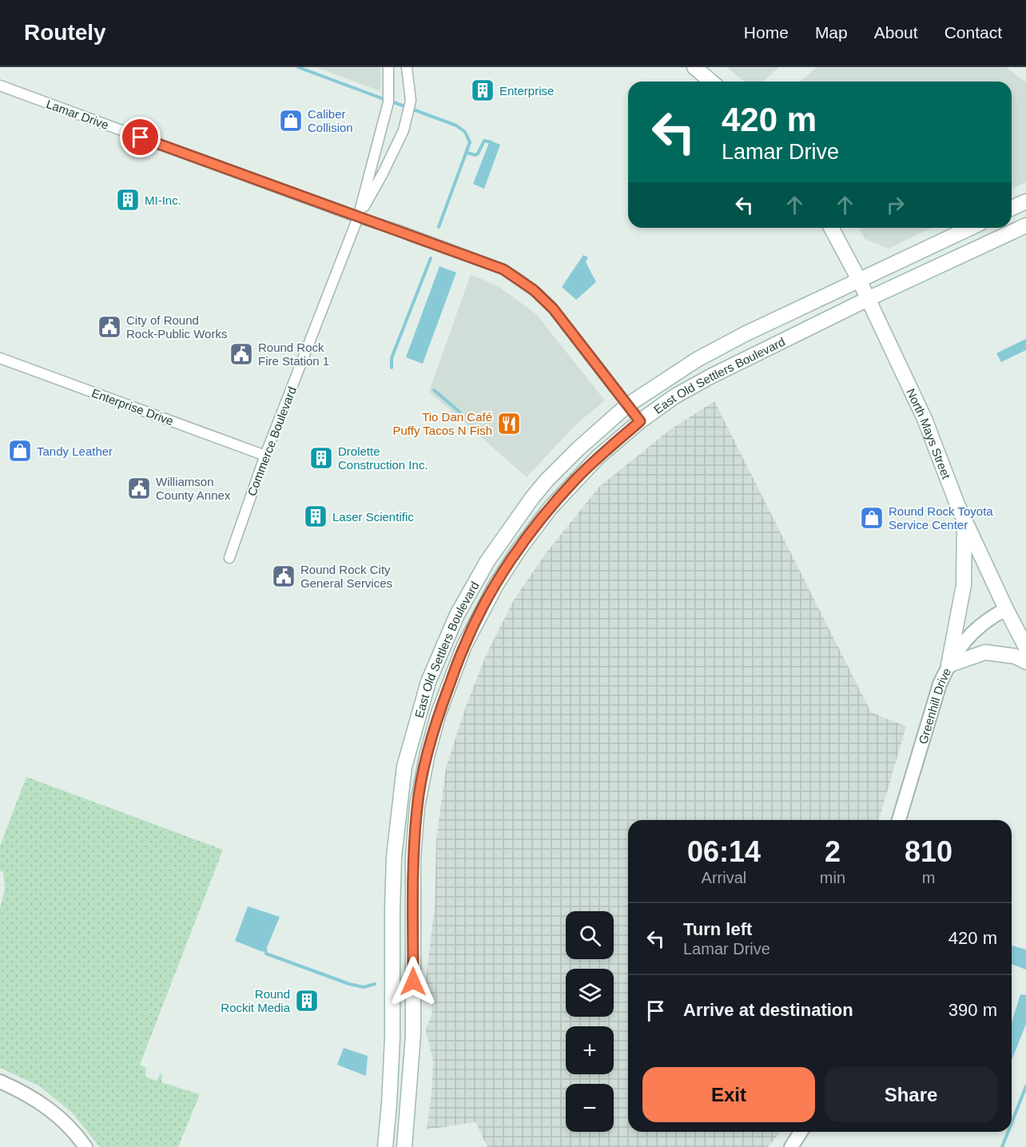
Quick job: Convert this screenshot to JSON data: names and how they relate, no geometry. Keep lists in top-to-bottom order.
{
  "streets": {
    "main road": ["East Old Settlers Boulevard", "North Mays Street"],
    "street": [
      "Lamar Drive",
      "Enterprise Drive",
      "Commerce Boulevard",
      "Greenhill Drive"
    ]
  },
  "crossings": [
    ["Lamar Drive", "East Old Settlers Boulevard"],
    ["Lamar Drive", "Commerce Boulevard"],
    ["East Old Settlers Boulevard", "North Mays Street"],
    ["Enterprise Drive", "Commerce Boulevard"],
    ["North Mays Street", "Greenhill Drive"]
  ],
  "places": {
    "building": [
      "Enterprise",
      "MI-Inc.",
      "Drolette Construction Inc.",
      "Laser Scientific",
      "Round Rockit Media"
    ],
    "shop": ["Caliber Collision", "Tandy Leather", "Round Rock Toyota Service Center"],
    "public building": [
      "City of Round Rock-Public Works",
      "Round Rock Fire Station 1",
      "Williamson County Annex",
      "Round Rock City General Services"
    ],
    "restaurant": ["Tio Dan Café Puffy Tacos N Fish"]
  },
  "page": {
    "header": "Routely",
    "nav": [
      "Home",
      "Map",
      "About",
      "Contact"
    ],
    "turn": ["420 m", "Lamar Drive"],
    "eta": [
      "06:14",
      "Arrival",
      "2",
      "min",
      "810",
      "m"
    ],
    "list": [
      {
        "name": "Turn left",
        "note": "Lamar Drive",
        "value": "420 m"
      },
      {
        "name": "Arrive at destination",
        "value": "390 m"
      }
    ],
    "map_buttons": ["+", "−"],
    "buttons": ["Exit", "Share"]
  }
}
